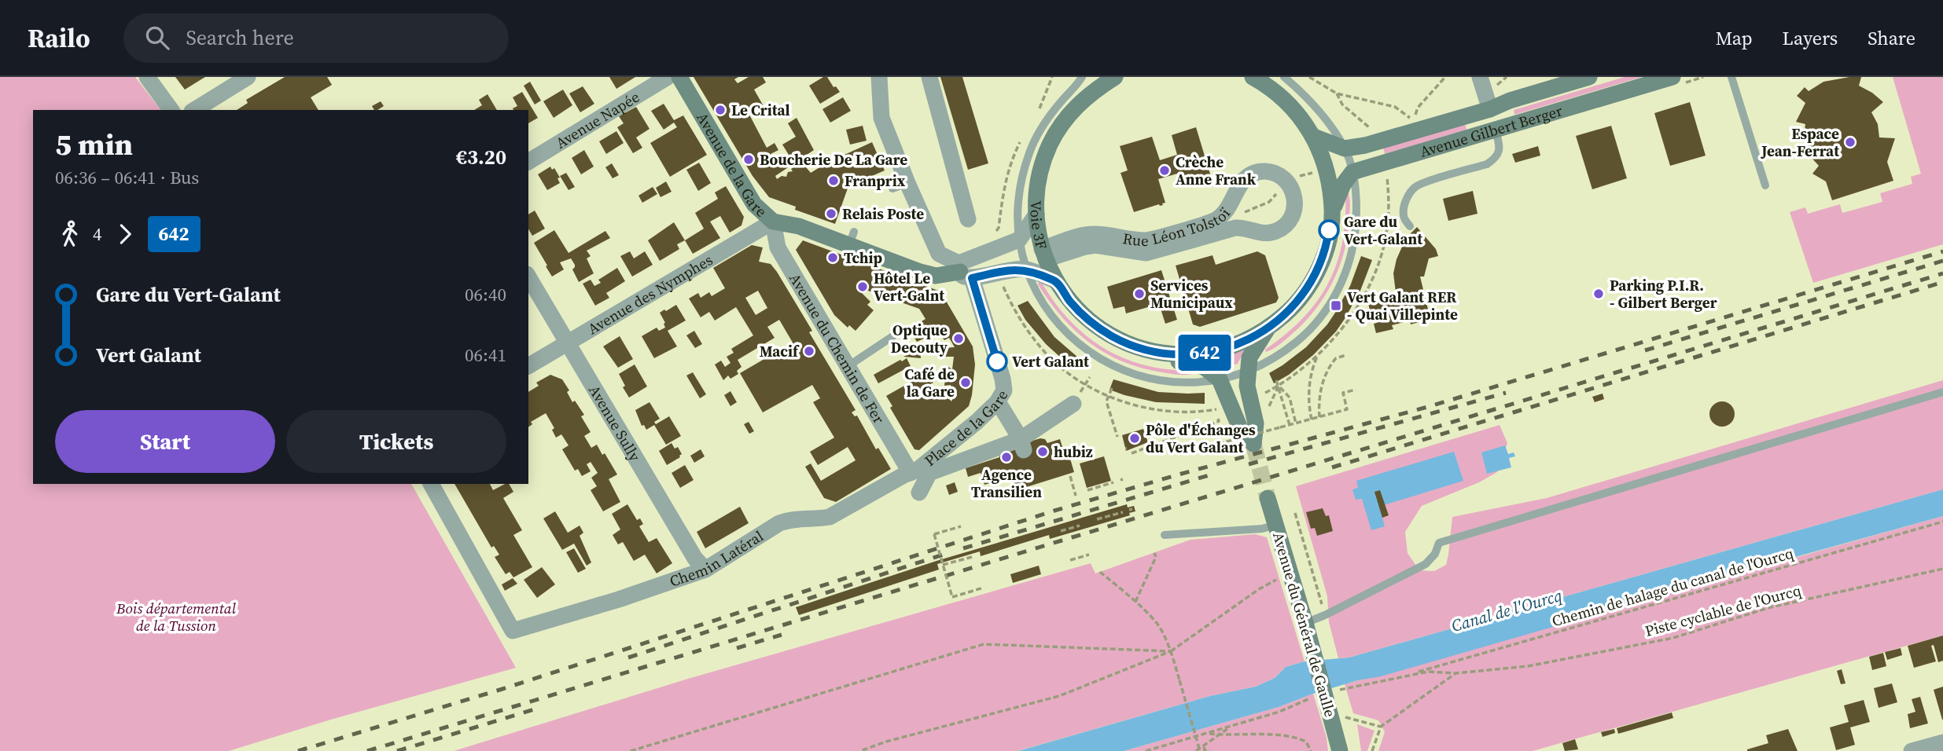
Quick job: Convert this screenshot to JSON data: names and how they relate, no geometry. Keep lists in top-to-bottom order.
{
  "streets": {
    "main road": [
      "Avenue Gilbert Berger",
      "Avenue de la Gare",
      "Voie 3F",
      "Avenue du Général de Gaulle"
    ],
    "street": [
      "Avenue Napée",
      "Rue Léon Tolstoï",
      "Avenue des Nymphes",
      "Avenue du Chemin de Fer",
      "Avenue Sully",
      "Place de la Gare",
      "Chemin Latéral"
    ],
    "path": ["Chemin de halage du canal de l'Ourcq", "Piste cyclable de l'Ourcq"]
  },
  "crossings": [
    ["Avenue de la Gare", "Avenue des Nymphes"],
    ["Avenue de la Gare", "Avenue du Chemin de Fer"],
    ["Avenue de la Gare", "Place de la Gare"],
    ["Rue Léon Tolstoï", "Voie 3F"],
    ["Avenue des Nymphes", "Avenue du Chemin de Fer"],
    ["Avenue des Nymphes", "Avenue Sully"],
    ["Avenue du Chemin de Fer", "Place de la Gare"],
    ["Avenue du Chemin de Fer", "Chemin Latéral"],
    ["Avenue Sully", "Chemin Latéral"],
    ["Place de la Gare", "Chemin Latéral"],
    ["Chemin de halage du canal de l'Ourcq", "Piste cyclable de l'Ourcq"]
  ],
  "water": ["Canal de l'Ourcq"],
  "parks": ["Bois départemental de la Tussion"],
  "places": {
    "other": [
      "Le Crital",
      "Espace Jean-Ferrat",
      "Boucherie De La Gare",
      "Crèche Anne Frank",
      "Franprix",
      "Relais Poste",
      "Gare du Vert-Galant",
      "Tchip",
      "Hôtel Le Vert-Galnt",
      "Services Municipaux",
      "Parking P.I.R. - Gilbert Berger",
      "Optique Decouty",
      "Macif",
      "Vert Galant",
      "Café de la Gare",
      "Pôle d'Échanges du Vert Galant",
      "hubiz",
      "Agence Transilien"
    ],
    "transit": ["Vert Galant RER - Quai Villepinte"]
  },
  "lines": ["bus line 642"],
  "page": {
    "header": "Railo",
    "search": "Search here",
    "nav": ["Map", "Layers", "Share"],
    "on_map": "642",
    "heading": ["5 min", "06:36 – 06:41 · Bus", "€3.20"],
    "legs": ["4", "642"],
    "list": [
      {
        "name": "Gare du Vert-Galant",
        "value": "06:40"
      },
      {
        "name": "Vert Galant",
        "value": "06:41"
      }
    ],
    "buttons": ["Start", "Tickets"]
  }
}
